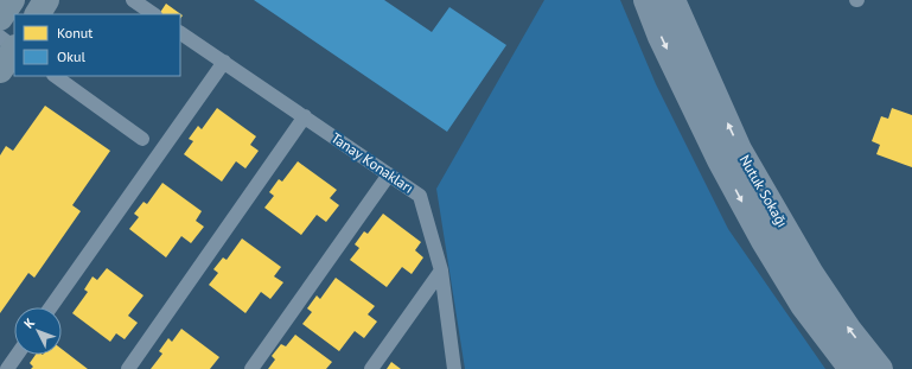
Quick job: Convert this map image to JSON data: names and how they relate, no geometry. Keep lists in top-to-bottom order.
{
  "streets": {
    "street": ["Nutuk Sokağı"],
    "lane": ["Tanay Konakları"]
  },
  "legend": ["Konut", "Okul"],
  "north": "top left"
}
